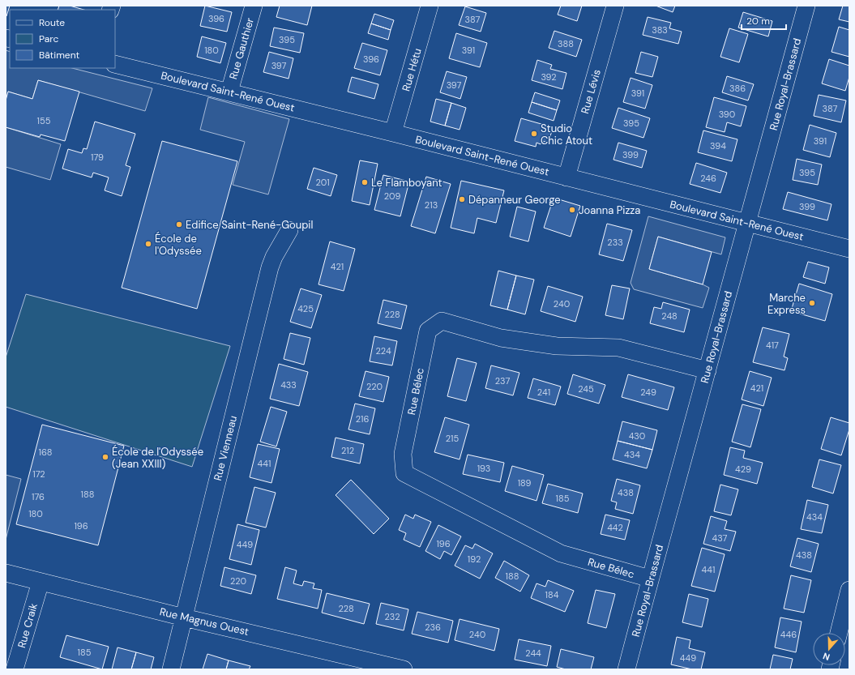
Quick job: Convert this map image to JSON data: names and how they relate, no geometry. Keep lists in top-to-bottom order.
{
  "streets": {
    "street": [
      "Rue Gauthier",
      "Rue Hétu",
      "Rue Royal-Brassard",
      "Boulevard Saint-René Ouest",
      "Rue Lévis",
      "Rue Bélec",
      "Rue Vienneau",
      "Rue Magnus Ouest",
      "Rue Craik"
    ]
  },
  "crossings": [
    ["Rue Gauthier", "Boulevard Saint-René Ouest"],
    ["Rue Hétu", "Boulevard Saint-René Ouest"],
    ["Rue Royal-Brassard", "Boulevard Saint-René Ouest"],
    ["Rue Royal-Brassard", "Rue Bélec"],
    ["Boulevard Saint-René Ouest", "Rue Lévis"],
    ["Rue Vienneau", "Rue Magnus Ouest"],
    ["Rue Magnus Ouest", "Rue Craik"]
  ],
  "places": [
    "Studio Chic Atout",
    "Le Flamboyant",
    "Dépanneur George",
    "Joanna Pizza",
    "Edifice Saint-René-Goupil",
    "École de l'Odyssée",
    "Marche Express",
    "École de l'Odyssée (Jean XXIII)"
  ],
  "house_numbers": [
    "396",
    "387",
    "383",
    "395",
    "388",
    "180",
    "391",
    "396",
    "397",
    "392",
    "397",
    "386",
    "391",
    "387",
    "390",
    "155",
    "395",
    "391",
    "394",
    "399",
    "179",
    "395",
    "246",
    "201",
    "209",
    "213",
    "399",
    "233",
    "421",
    "240",
    "425",
    "228",
    "248",
    "417",
    "224",
    "237",
    "433",
    "220",
    "421",
    "245",
    "241",
    "249",
    "216",
    "430",
    "215",
    "212",
    "168",
    "434",
    "441",
    "193",
    "429",
    "172",
    "189",
    "438",
    "188",
    "176",
    "185",
    "180",
    "434",
    "196",
    "442",
    "437",
    "196",
    "449",
    "438",
    "192",
    "441",
    "188",
    "220",
    "184",
    "228",
    "232",
    "236",
    "240",
    "446",
    "185",
    "244",
    "449"
  ],
  "legend": ["Route", "Parc", "Bâtiment"],
  "scale_bar": "20 m",
  "north": "bottom"
}
